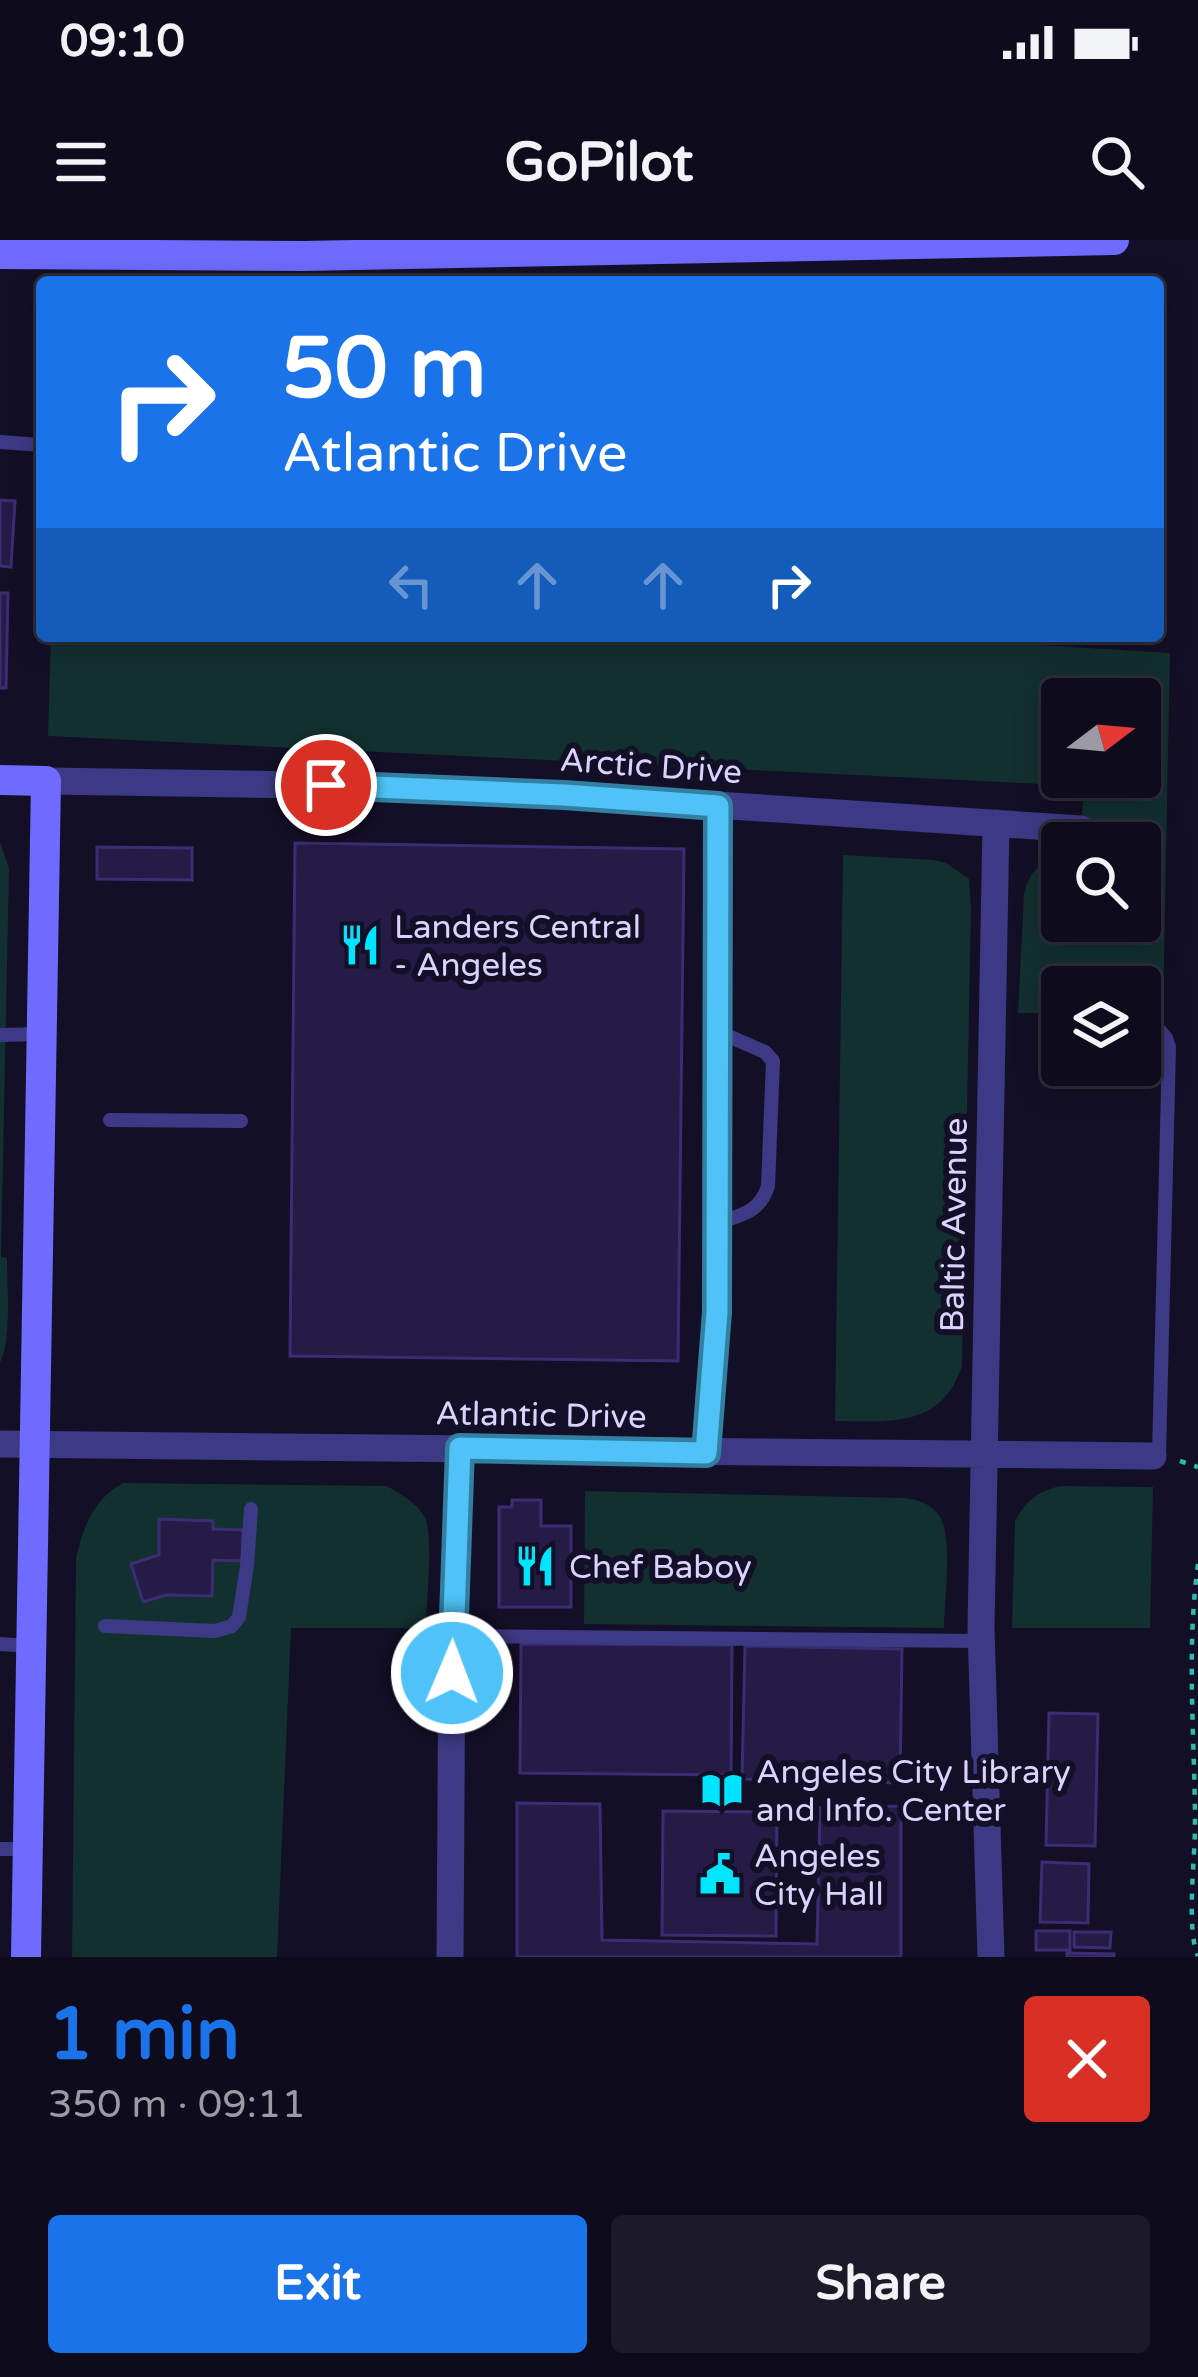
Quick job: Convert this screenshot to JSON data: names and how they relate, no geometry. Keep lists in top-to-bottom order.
{
  "streets": {
    "main road": ["Arctic Drive"],
    "street": ["Baltic Avenue", "Atlantic Drive"]
  },
  "crossings": [
    ["Arctic Drive", "Baltic Avenue"],
    ["Baltic Avenue", "Atlantic Drive"]
  ],
  "places": {
    "restaurant": ["Landers Central - Angeles", "Chef Baboy"],
    "library": ["Angeles City Library and Info. Center"],
    "public building": ["Angeles City Hall"]
  },
  "north": "right",
  "page": {
    "status": "09:10",
    "header": "GoPilot",
    "turn": ["50 m", "Atlantic Drive"],
    "heading": ["1 min", "350 m · 09:11"],
    "buttons": ["Exit", "Share"]
  }
}
